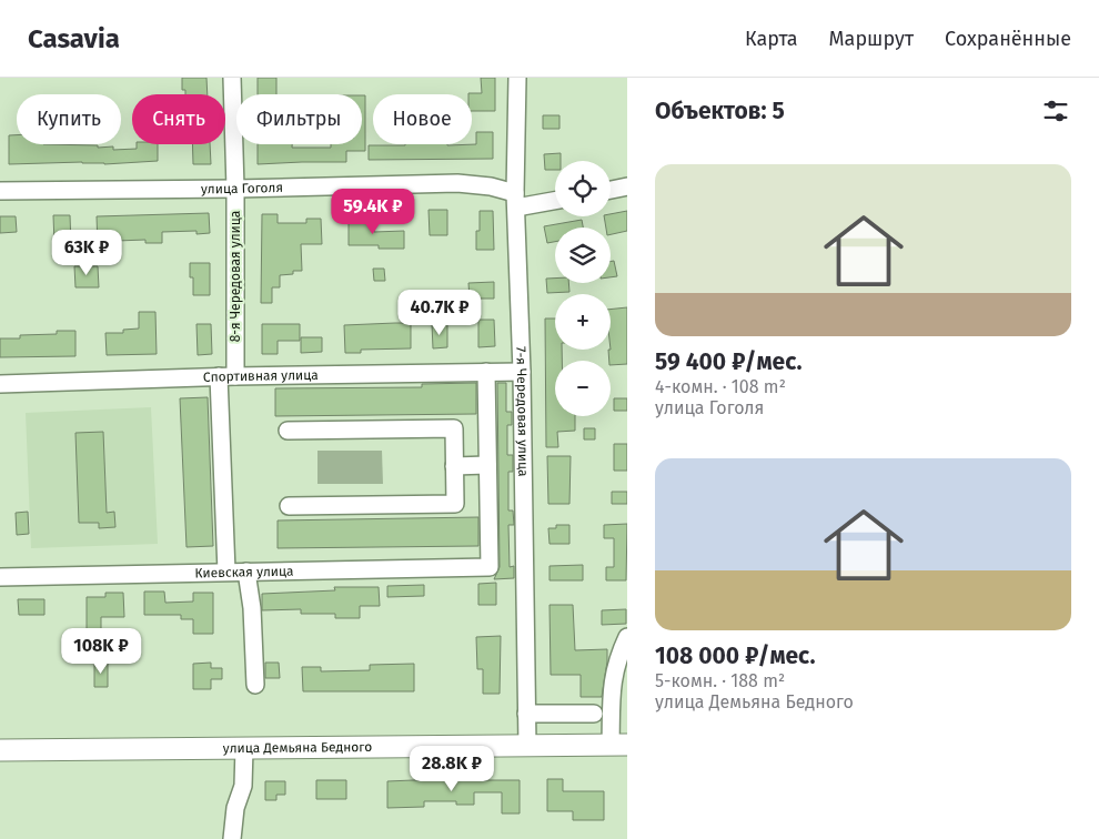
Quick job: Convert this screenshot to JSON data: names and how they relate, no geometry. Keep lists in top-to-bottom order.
{
  "streets": {
    "main road": ["улица Демьяна Бедного"],
    "street": [
      "улица Гоголя",
      "8-я Чередовая улица",
      "Спортивная улица",
      "7-я Чередовая улица",
      "Киевская улица"
    ]
  },
  "crossings": [
    ["улица Гоголя", "8-я Чередовая улица"],
    ["улица Гоголя", "7-я Чередовая улица"],
    ["8-я Чередовая улица", "Спортивная улица"],
    ["8-я Чередовая улица", "Киевская улица"],
    ["Спортивная улица", "7-я Чередовая улица"],
    ["7-я Чередовая улица", "улица Демьяна Бедного"]
  ],
  "page": {
    "header": "Casavia",
    "nav": ["Карта", "Маршрут", "Сохранённые"],
    "heading": "Объектов: 5",
    "chip": [
      "Купить",
      "Снять",
      "Фильтры",
      "Новое"
    ],
    "list": [
      {
        "name": "59 400 ₽/мес.",
        "note": "4-комн. · 108 m² · улица Гоголя"
      },
      {
        "name": "108 000 ₽/мес.",
        "note": "5-комн. · 188 m² · улица Демьяна Бедного"
      }
    ],
    "map_buttons": ["+", "−"],
    "price": [
      "59.4K ₽",
      "63K ₽",
      "40.7K ₽",
      "108K ₽",
      "28.8K ₽"
    ]
  }
}
